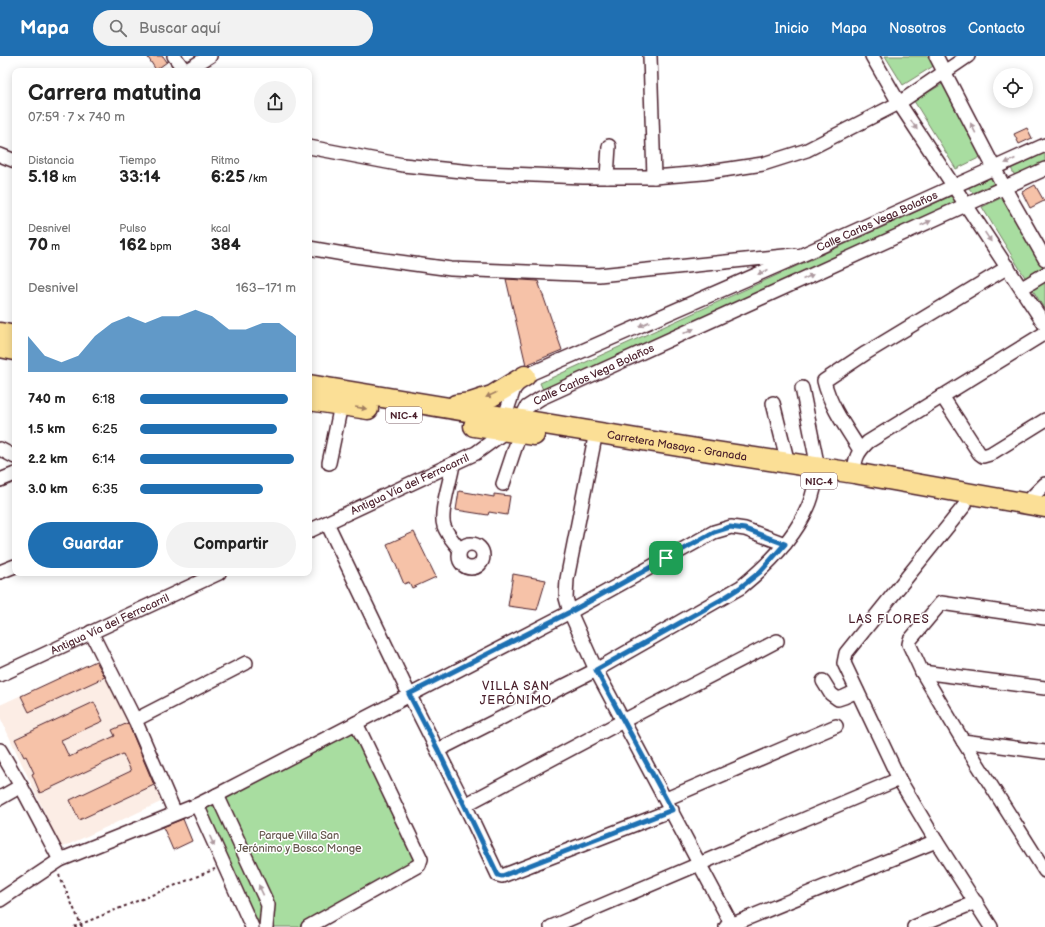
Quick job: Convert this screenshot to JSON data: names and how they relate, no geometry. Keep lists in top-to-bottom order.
{
  "streets": {
    "highway": ["NIC-4", "Carretera Masaya - Granada"],
    "street": ["Calle Carlos Vega Bolaños", "Antigua Vía del Ferrocarril"]
  },
  "crossings": [
    ["Calle Carlos Vega Bolaños", "Carretera Masaya - Granada"],
    ["Calle Carlos Vega Bolaños", "Antigua Vía del Ferrocarril"],
    ["Carretera Masaya - Granada", "Antigua Vía del Ferrocarril"]
  ],
  "districts": ["LAS FLORES", "VILLA SAN JERÓNIMO"],
  "parks": ["Parque Villa San Jerónimo y Bosco Monge"],
  "page": {
    "header": "Mapa",
    "search": "Buscar aquí",
    "nav": [
      "Inicio",
      "Mapa",
      "Nosotros",
      "Contacto"
    ],
    "heading": ["Carrera matutina", "07:59 · 7 × 740 m"],
    "stats": [
      ["Distancia", "5.18 km"],
      ["Tiempo", "33:14"],
      ["Ritmo", "6:25 /km"],
      ["Desnivel", "70 m"],
      ["Pulso", "162 bpm"],
      ["kcal", "384"]
    ],
    "chart": ["Desnivel", "163–171 m"],
    "list": [
      {
        "name": "740 m",
        "note": "6:18"
      },
      {
        "name": "1.5 km",
        "note": "6:25"
      },
      {
        "name": "2.2 km",
        "note": "6:14"
      },
      {
        "name": "3.0 km",
        "note": "6:35"
      }
    ],
    "buttons": ["Guardar", "Compartir"]
  }
}
